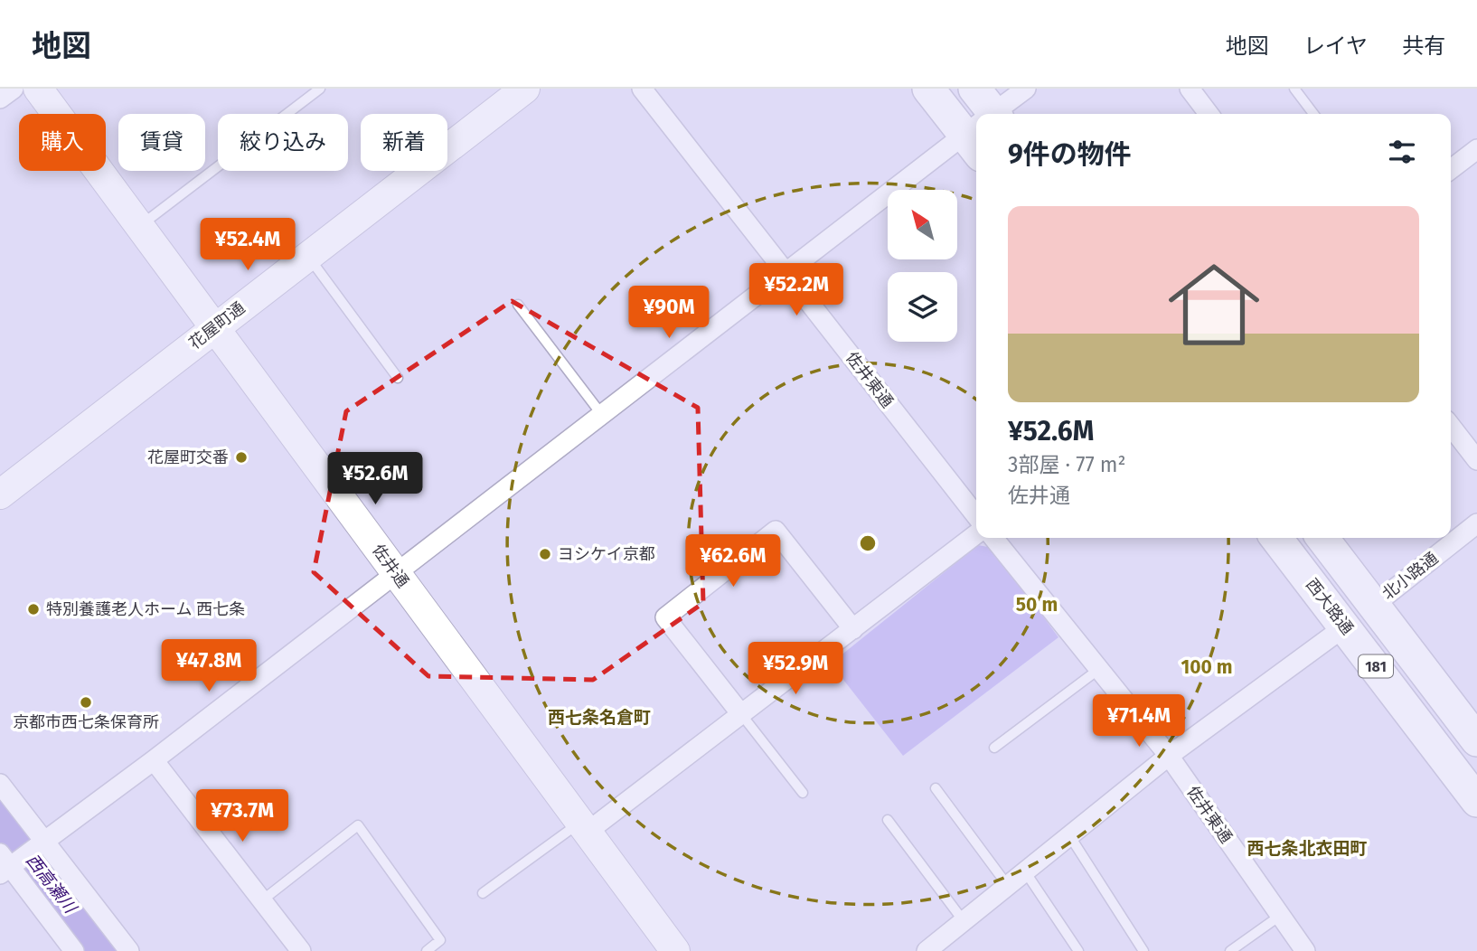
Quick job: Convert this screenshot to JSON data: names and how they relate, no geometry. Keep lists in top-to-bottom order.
{
  "streets": {
    "main road": ["西大路通", "181"],
    "street": [
      "花屋町通",
      "佐井東通",
      "佐井通",
      "北小路通"
    ]
  },
  "crossings": [
    ["花屋町通", "佐井通"],
    ["北小路通", "181"]
  ],
  "districts": ["西七条名倉町", "西七条北衣田町"],
  "water": ["西高瀬川"],
  "places": [
    "花屋町交番",
    "ヨシケイ京都",
    "特別養護老人ホーム 西七条",
    "京都市西七条保育所"
  ],
  "north": "top left",
  "page": {
    "header": "地図",
    "nav": ["地図", "レイヤ", "共有"],
    "chip": [
      "購入",
      "賃貸",
      "絞り込み",
      "新着"
    ],
    "heading": "9件の物件",
    "list": [
      {
        "name": "¥52.6M",
        "note": "3部屋 · 77 m² · 佐井通"
      }
    ],
    "price": [
      "¥52.4M",
      "¥52.2M",
      "¥90M",
      "¥52.6M",
      "¥62.6M",
      "¥47.8M",
      "¥52.9M",
      "¥71.4M",
      "¥73.7M"
    ]
  },
  "rings": ["50 m", "100 m"]
}
